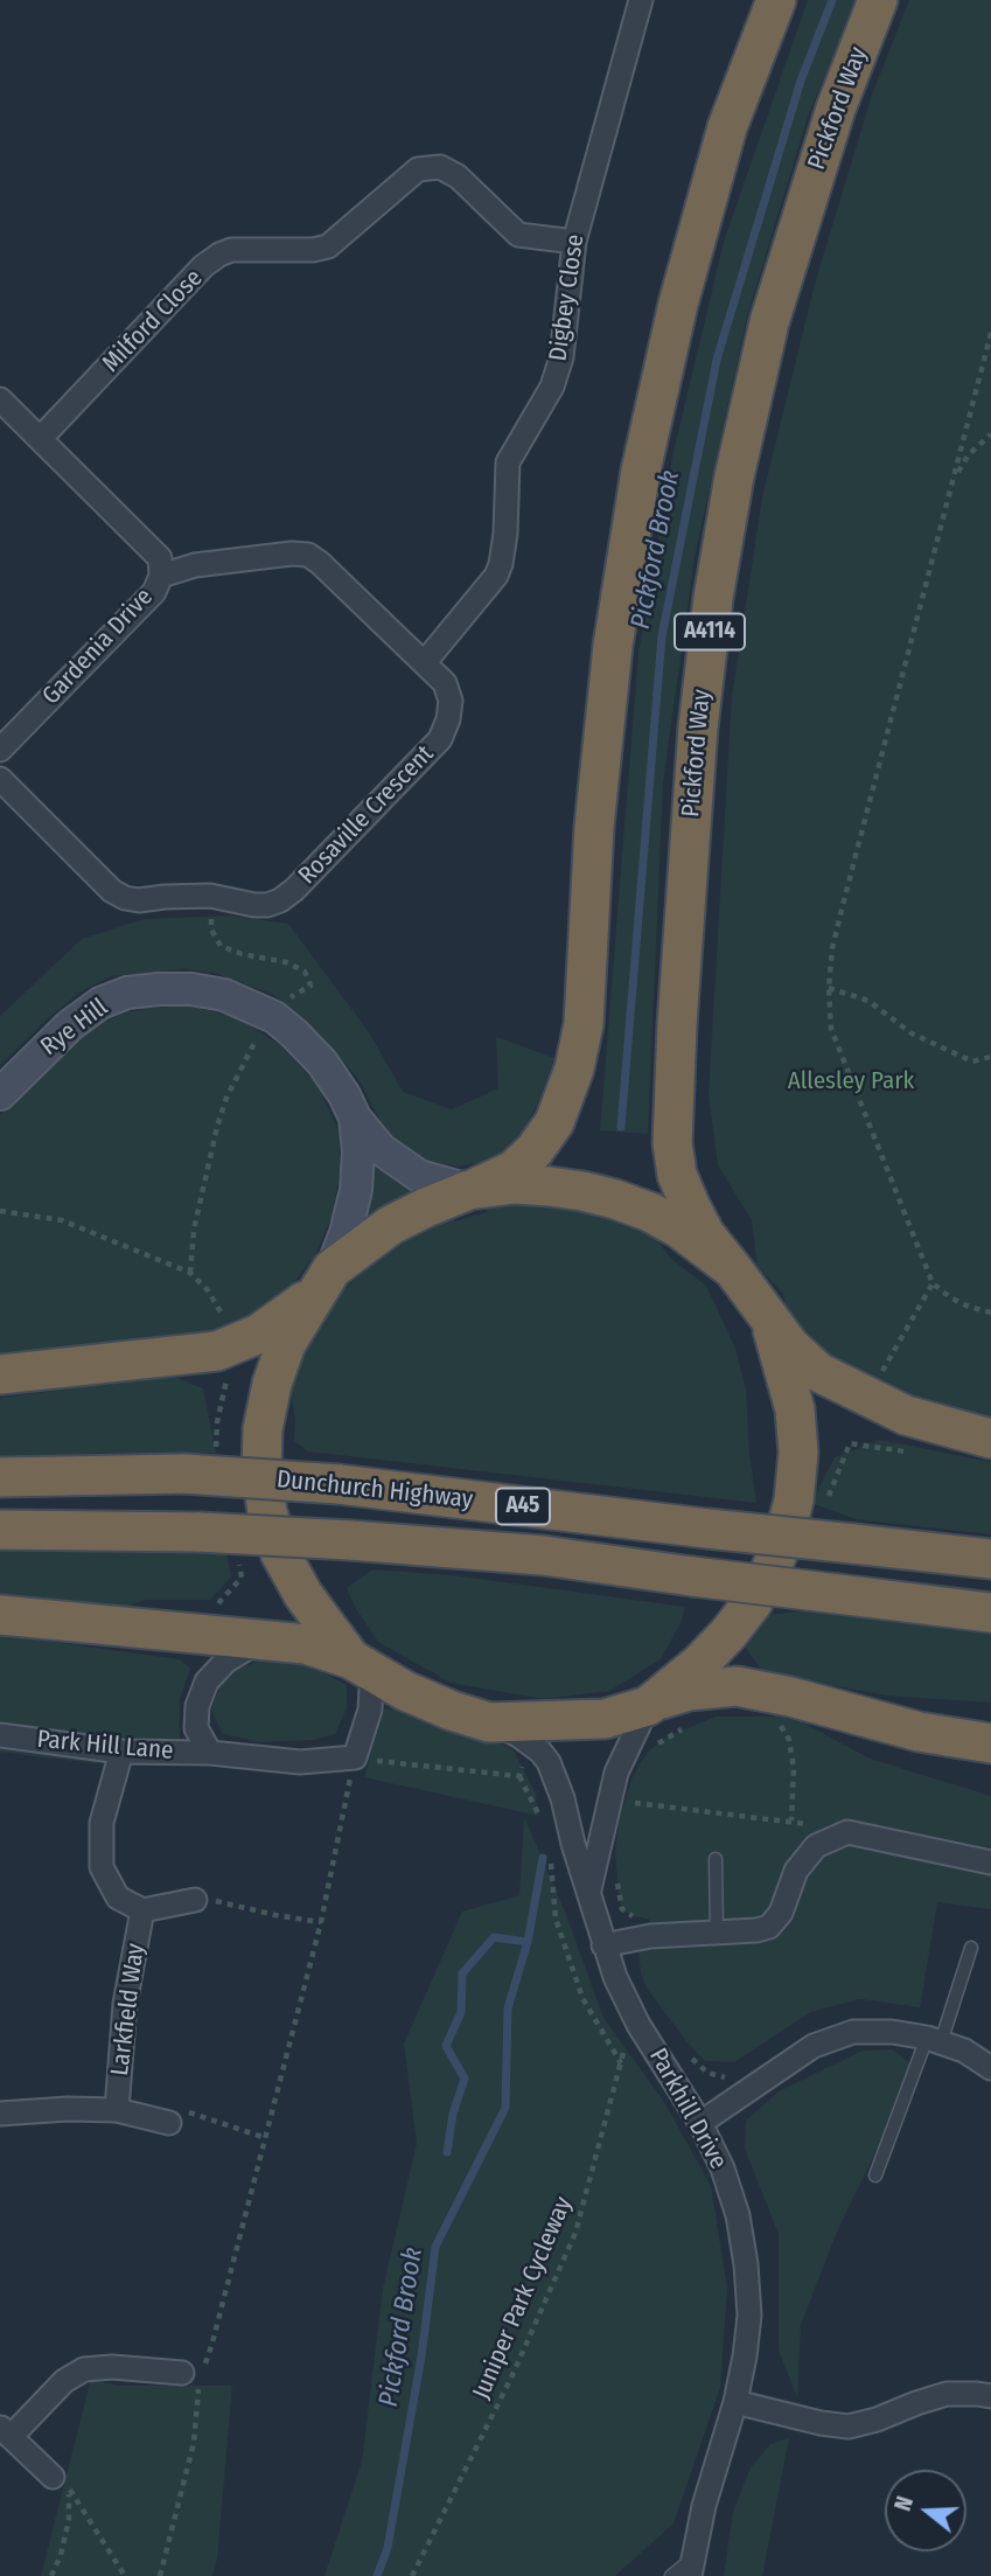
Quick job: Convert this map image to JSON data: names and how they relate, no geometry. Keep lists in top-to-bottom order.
{
  "streets": {
    "highway": [
      "Pickford Way",
      "A4114",
      "Dunchurch Highway",
      "A45"
    ],
    "street": [
      "Digbey Close",
      "Milford Close",
      "Gardenia Drive",
      "Rosaville Crescent",
      "Rye Hill",
      "Park Hill Lane",
      "Larkfield Way",
      "Parkhill Drive"
    ],
    "path": ["Juniper Park Cycleway"]
  },
  "crossings": [
    ["Digbey Close", "Milford Close"],
    ["Digbey Close", "Rosaville Crescent"],
    ["Milford Close", "Gardenia Drive"],
    ["Gardenia Drive", "Rosaville Crescent"],
    ["Park Hill Lane", "Larkfield Way"],
    ["Parkhill Drive", "Juniper Park Cycleway"]
  ],
  "water": ["Pickford Brook"],
  "parks": ["Allesley Park"],
  "north": "left"
}
